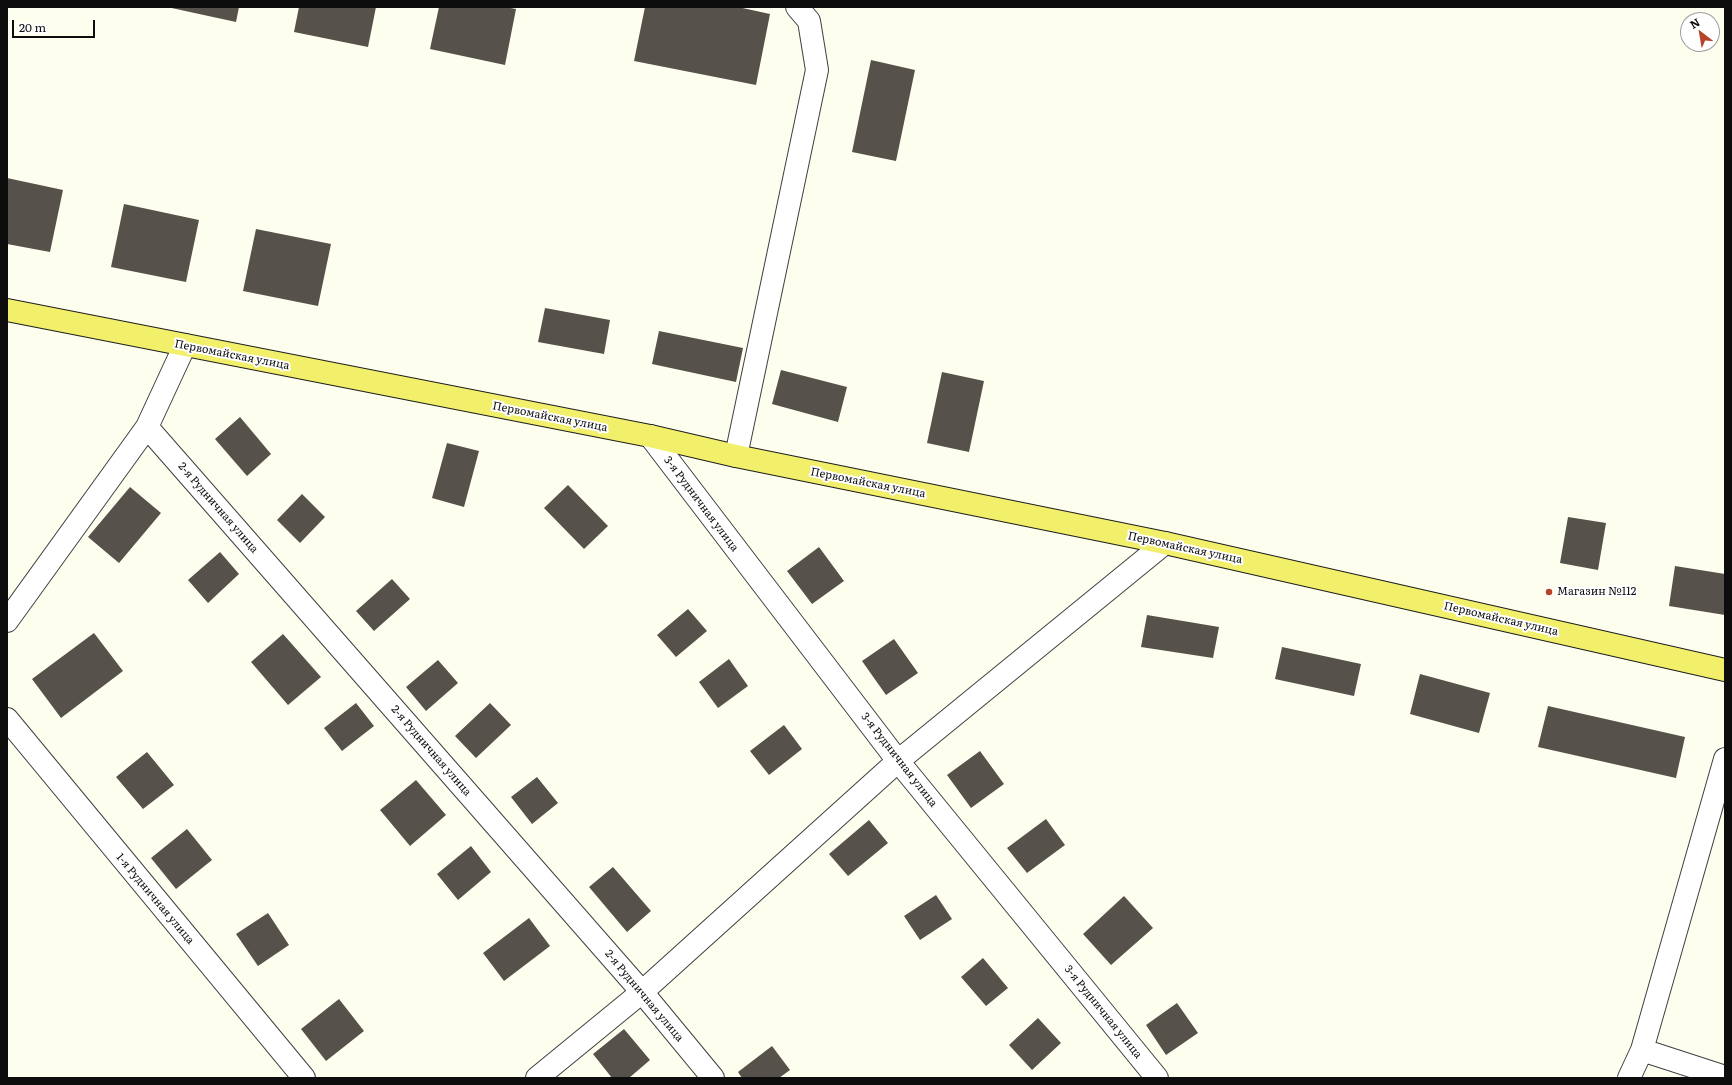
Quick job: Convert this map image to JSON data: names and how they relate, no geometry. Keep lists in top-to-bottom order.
{
  "streets": {
    "main road": ["Первомайская улица"],
    "street": ["3-я Рудничная улица", "2-я Рудничная улица", "1-я Рудничная улица"]
  },
  "crossings": [
    ["Первомайская улица", "3-я Рудничная улица"]
  ],
  "places": ["Магазин №112"],
  "scale_bar": "20 m",
  "north": "top left"
}
